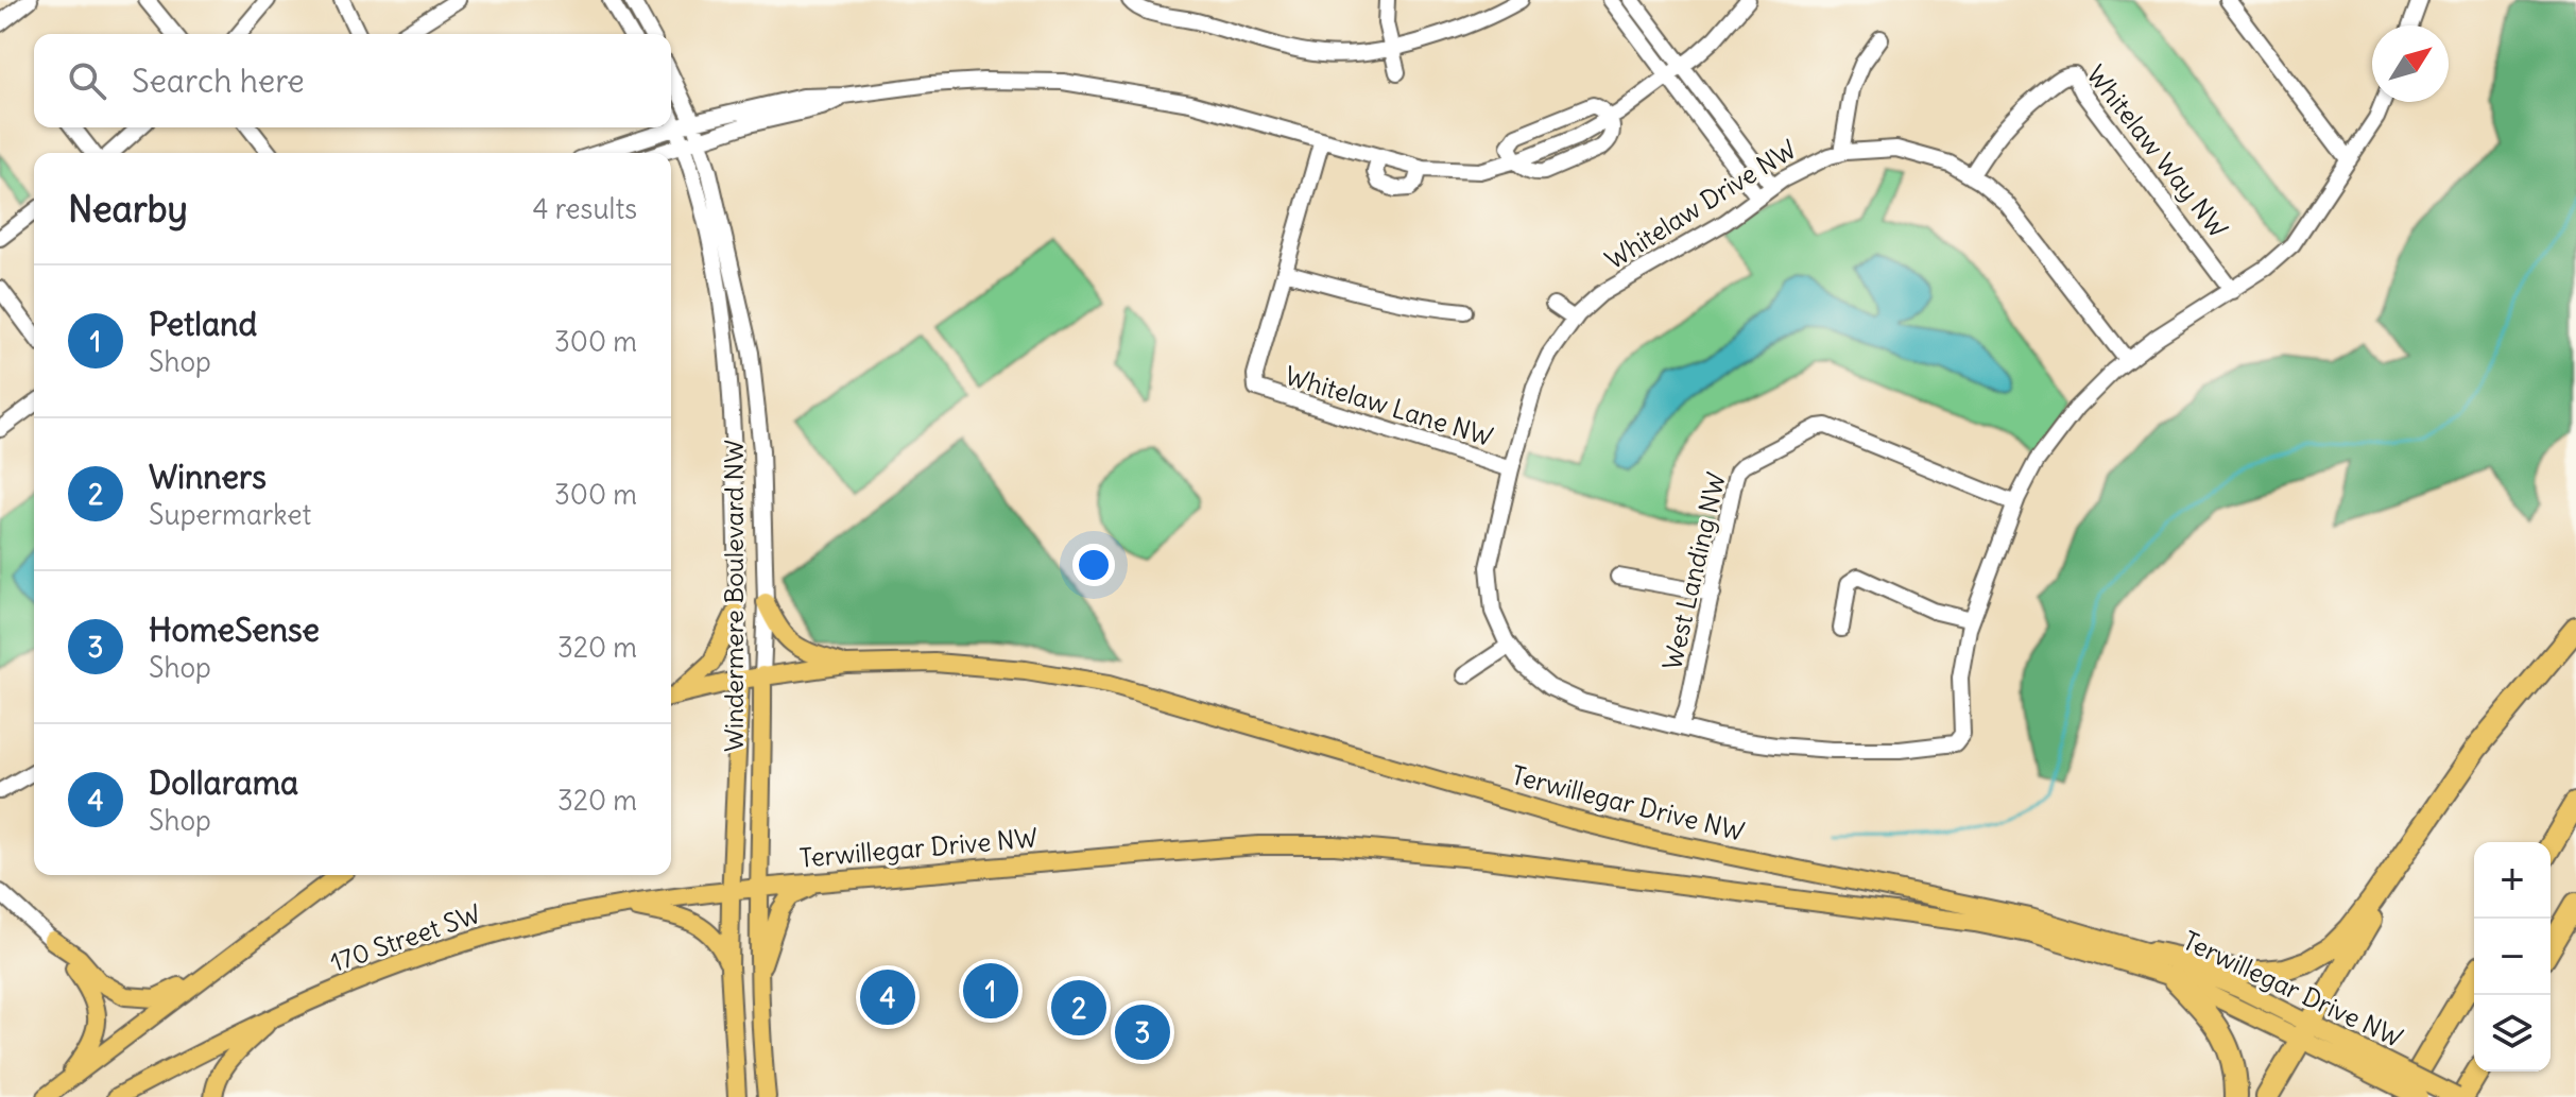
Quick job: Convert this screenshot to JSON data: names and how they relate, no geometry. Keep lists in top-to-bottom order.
{
  "streets": {
    "main road": ["Windermere Boulevard NW", "Terwillegar Drive NW", "170 Street SW"],
    "street": [
      "Whitelaw Way NW",
      "Whitelaw Drive NW",
      "Whitelaw Lane NW",
      "West Landing NW"
    ]
  },
  "crossings": [
    ["Whitelaw Way NW", "Whitelaw Drive NW"],
    ["Whitelaw Drive NW", "Whitelaw Lane NW"],
    ["Whitelaw Drive NW", "West Landing NW"],
    ["Windermere Boulevard NW", "Terwillegar Drive NW"],
    ["Windermere Boulevard NW", "170 Street SW"],
    ["Terwillegar Drive NW", "170 Street SW"]
  ],
  "north": "top right",
  "page": {
    "search": "Search here",
    "heading": ["Nearby", "4 results"],
    "list": [
      {
        "mark": "1",
        "name": "Petland",
        "note": "Shop",
        "value": "300 m"
      },
      {
        "mark": "2",
        "name": "Winners",
        "note": "Supermarket",
        "value": "300 m"
      },
      {
        "mark": "3",
        "name": "HomeSense",
        "note": "Shop",
        "value": "320 m"
      },
      {
        "mark": "4",
        "name": "Dollarama",
        "note": "Shop",
        "value": "320 m"
      }
    ],
    "map_buttons": ["+", "−"],
    "pins": [
      "1",
      "4",
      "2",
      "3"
    ]
  }
}
